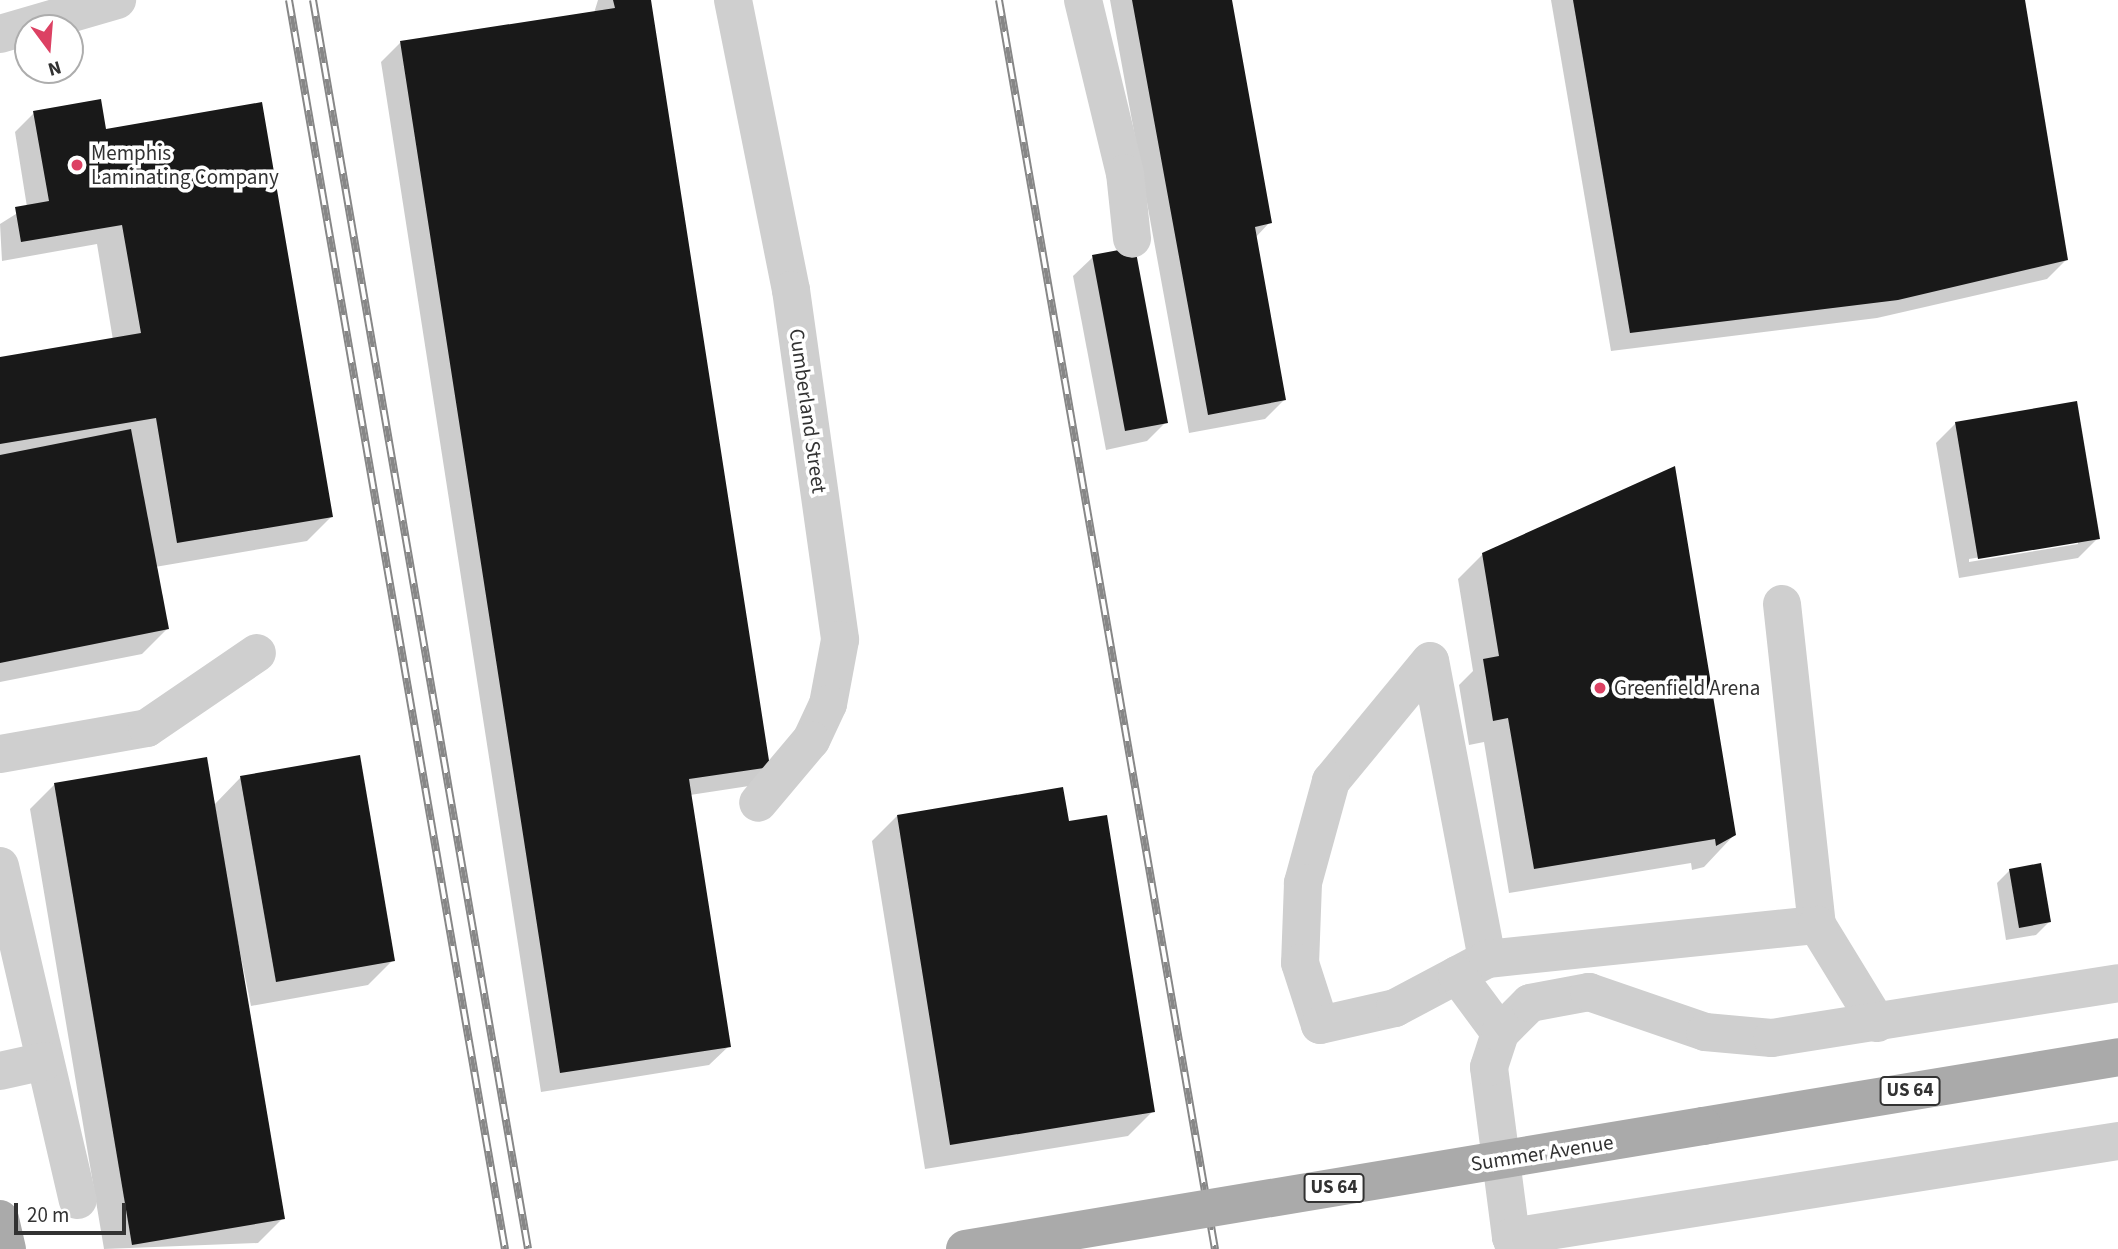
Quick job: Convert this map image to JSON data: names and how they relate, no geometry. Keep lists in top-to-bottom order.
{
  "streets": {
    "main road": ["US 64", "Summer Avenue"],
    "street": ["Cumberland Street"]
  },
  "places": ["Memphis Laminating Company", "Greenfield Arena"],
  "scale_bar": "20 m",
  "north": "bottom"
}
